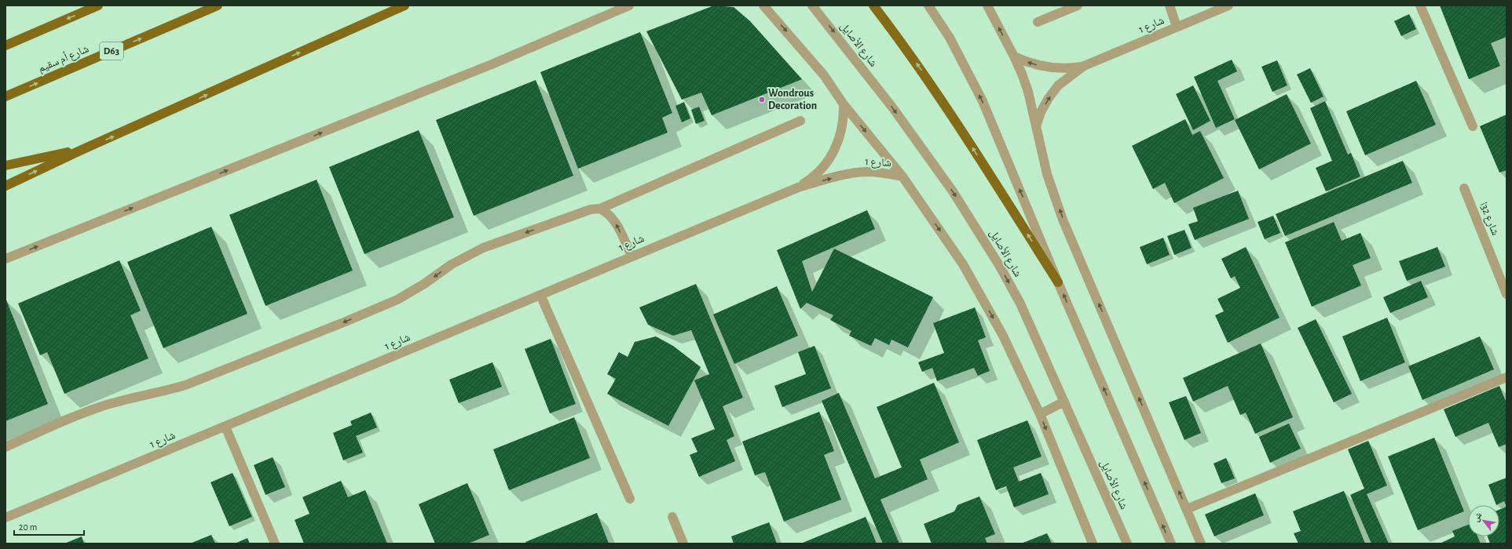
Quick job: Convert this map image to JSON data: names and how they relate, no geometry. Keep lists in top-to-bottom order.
{
  "streets": {
    "main road": ["D63", "شارع أم سقيم"],
    "street": ["شارع 1", "شارع الأصايل", "شارع 32ا"]
  },
  "places": ["Wondrous Decoration"],
  "scale_bar": "20 m",
  "north": "top left"
}
